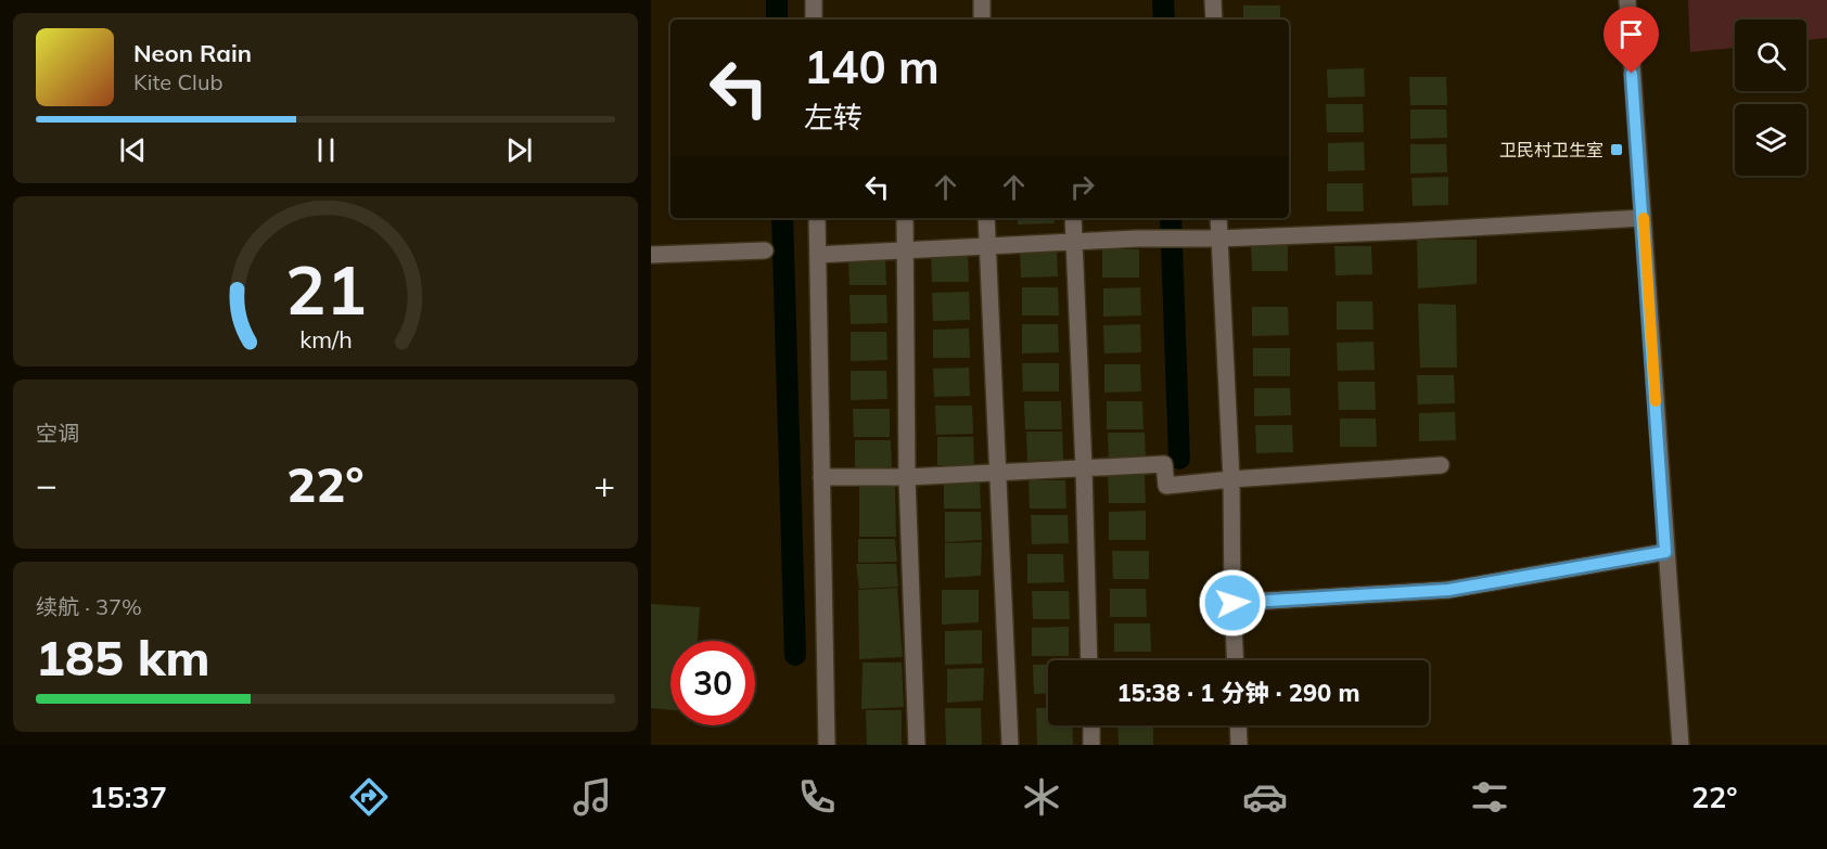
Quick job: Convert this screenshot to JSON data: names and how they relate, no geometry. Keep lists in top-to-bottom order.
{
  "places": {
    "transit": ["卫民村卫生室"]
  },
  "page": {
    "turn": ["140 m", "左转"],
    "song": ["Neon Rain", "Kite Club"],
    "tile": [
      "空调",
      ["续航 · 37%", "185 km"]
    ],
    "heat": ["−", "22°", "+"],
    "limit": "30",
    "trip": "15:38 · 1 分钟 · 290 m",
    "tabs": ["15:37", "22°"],
    "gauge": ["21", "km/h"]
  }
}
